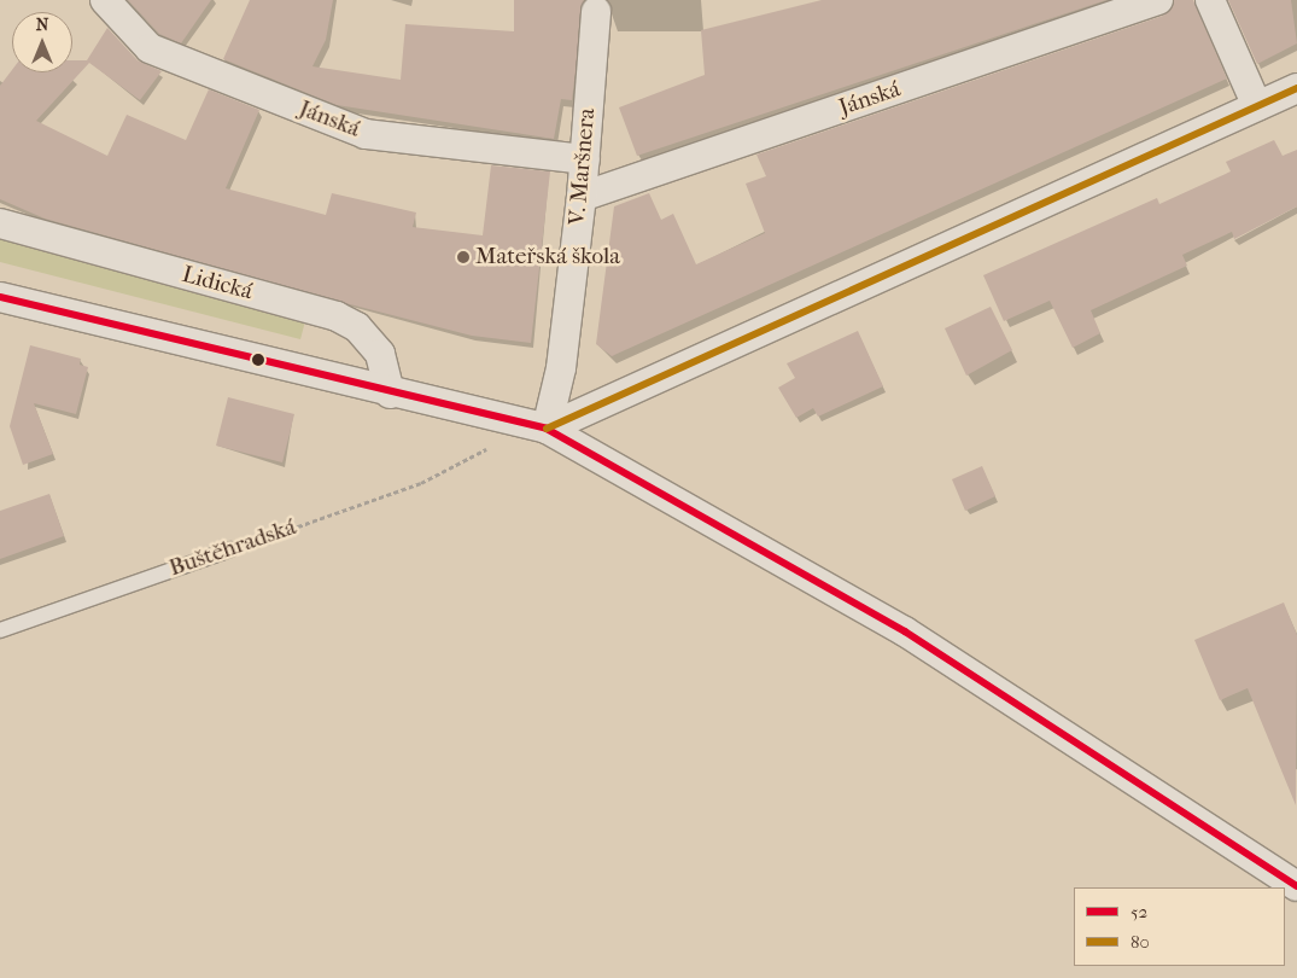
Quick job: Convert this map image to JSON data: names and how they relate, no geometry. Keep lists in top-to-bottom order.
{
  "streets": {
    "street": ["Jánská", "V. Maršnera", "Lidická"],
    "lane": ["Buštěhradská"]
  },
  "crossings": [
    ["Jánská", "V. Maršnera"]
  ],
  "places": ["Mateřská škola"],
  "lines": ["transit line 80", "transit line 52"],
  "legend": ["52", "80"],
  "north": "top"
}
